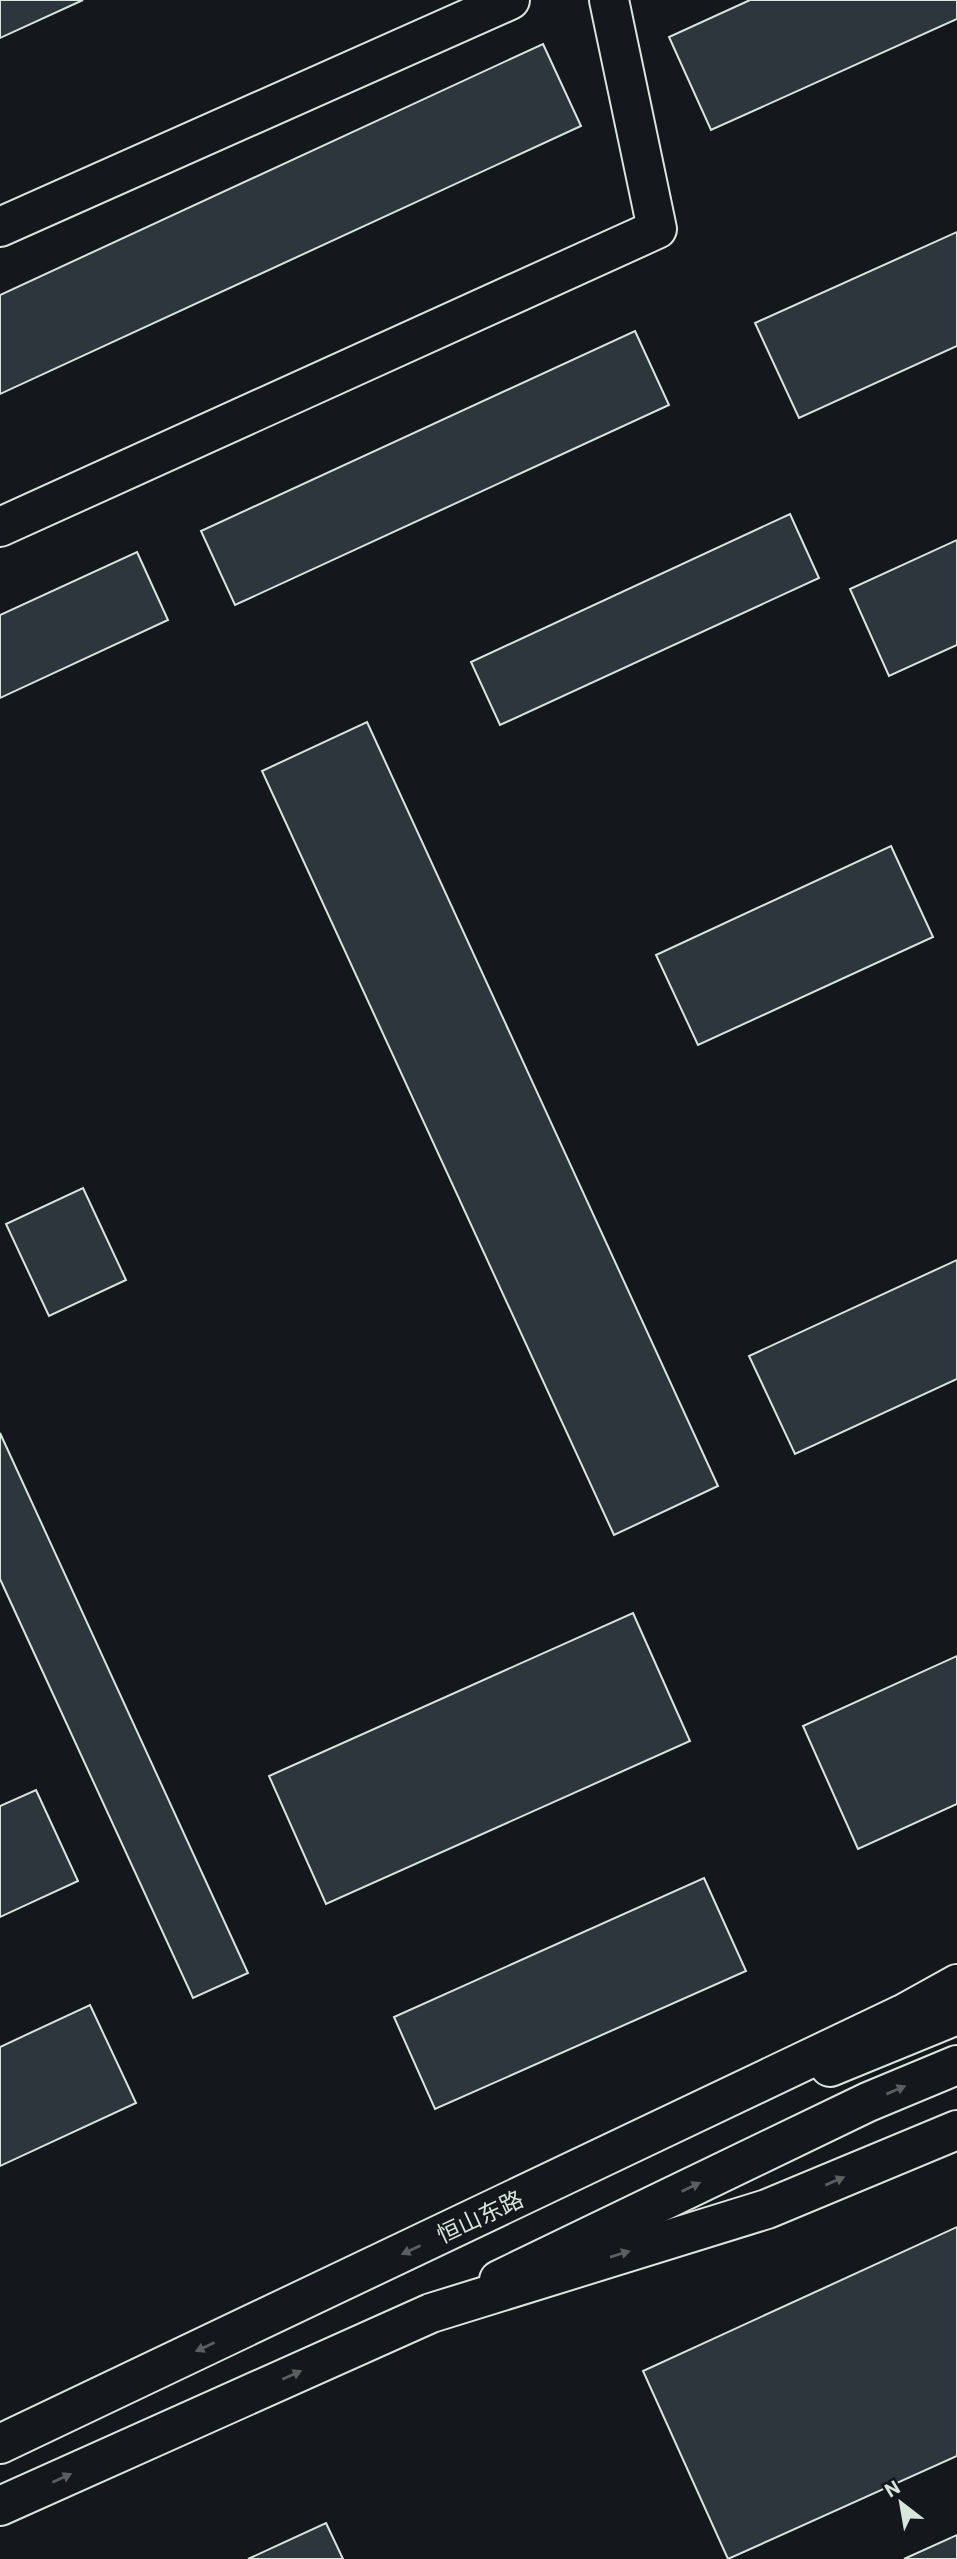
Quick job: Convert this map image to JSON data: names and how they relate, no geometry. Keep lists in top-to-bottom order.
{
  "streets": {
    "main road": ["恒山东路"]
  },
  "north": "top left"
}
